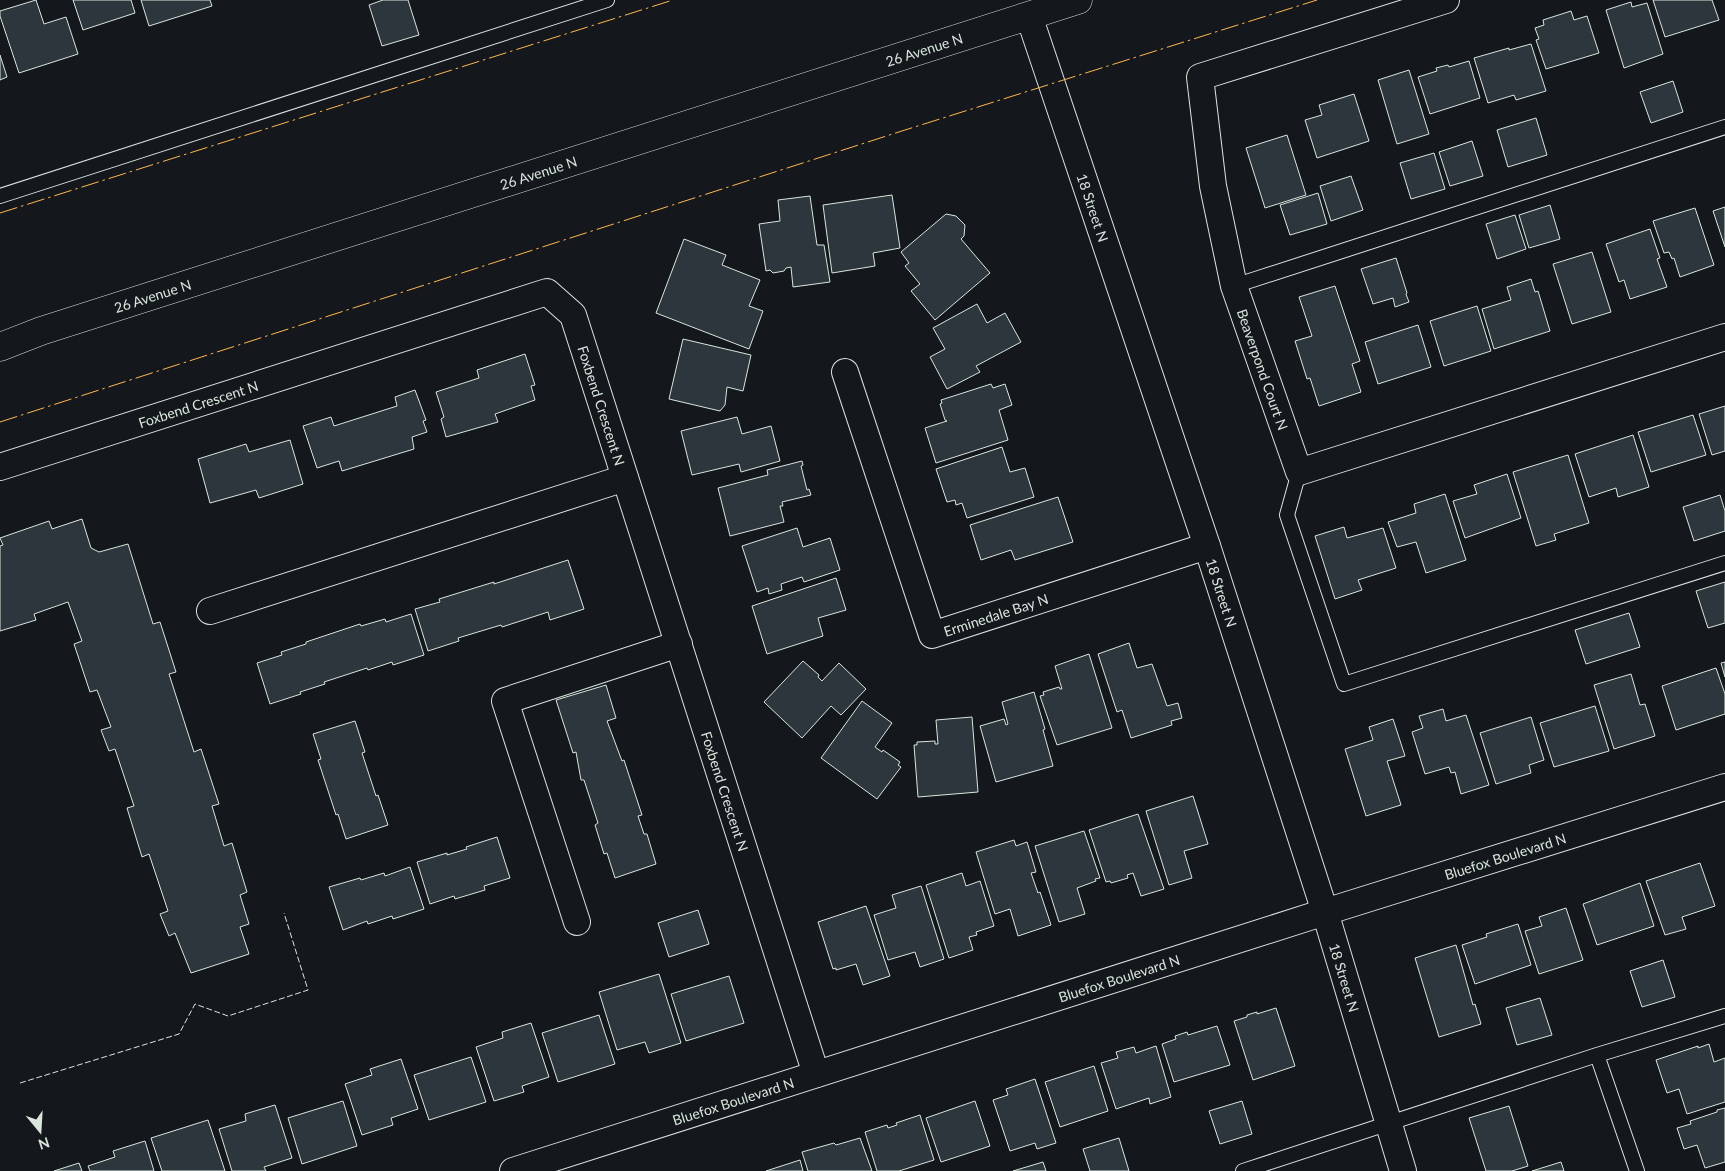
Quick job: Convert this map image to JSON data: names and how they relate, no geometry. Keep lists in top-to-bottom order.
{
  "streets": {
    "main road": ["26 Avenue N"],
    "street": [
      "18 Street N",
      "Beaverpond Court N",
      "Foxbend Crescent N",
      "Erminedale Bay N",
      "Bluefox Boulevard N"
    ]
  },
  "crossings": [
    ["26 Avenue N", "18 Street N"],
    ["18 Street N", "Erminedale Bay N"],
    ["18 Street N", "Bluefox Boulevard N"],
    ["Foxbend Crescent N", "Bluefox Boulevard N"]
  ],
  "north": "bottom"
}
